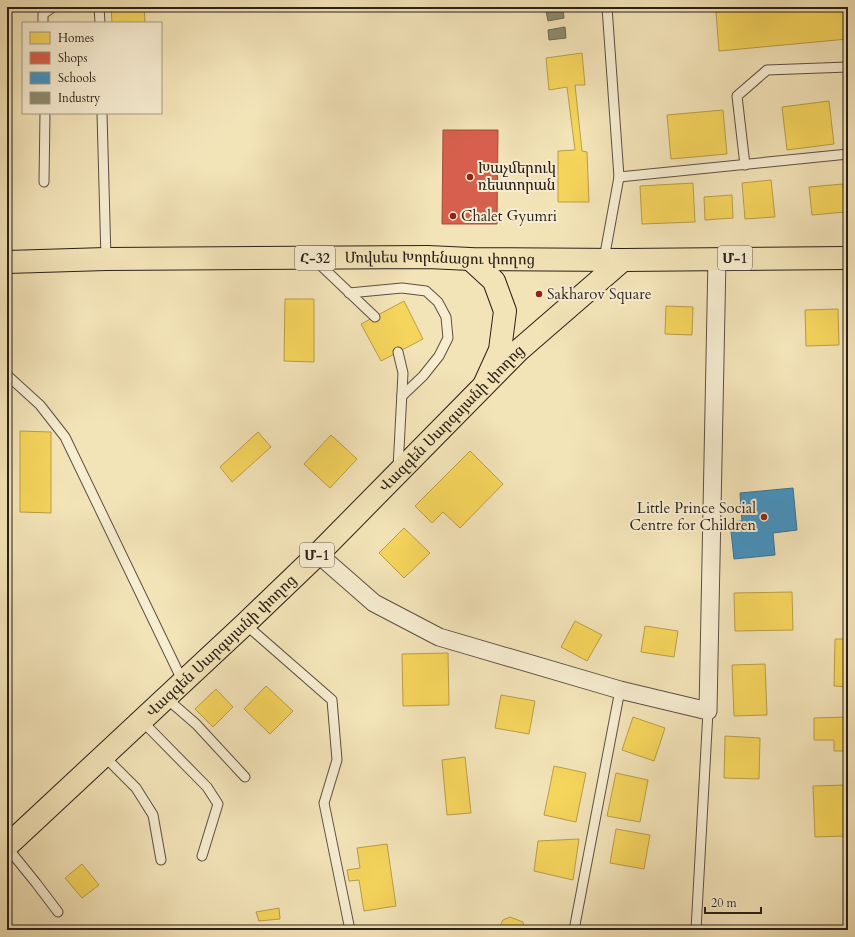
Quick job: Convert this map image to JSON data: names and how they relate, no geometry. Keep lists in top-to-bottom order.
{
  "streets": {
    "main road": [
      "Հ-32",
      "Մ-1",
      "Մովսես Խորենացու փողոց",
      "Վազգեն Սարգսյանի փողոց"
    ]
  },
  "crossings": [
    ["Մովսես Խորենացու փողոց", "Վազգեն Սարգսյանի փողոց"]
  ],
  "places": [
    "Խաչմերուկ ռեստորան",
    "Chalet Gyumri",
    "Sakharov Square",
    "Little Prince Social Centre for Children"
  ],
  "legend": [
    "Homes",
    "Shops",
    "Schools",
    "Industry"
  ],
  "scale_bar": "20 m"
}
